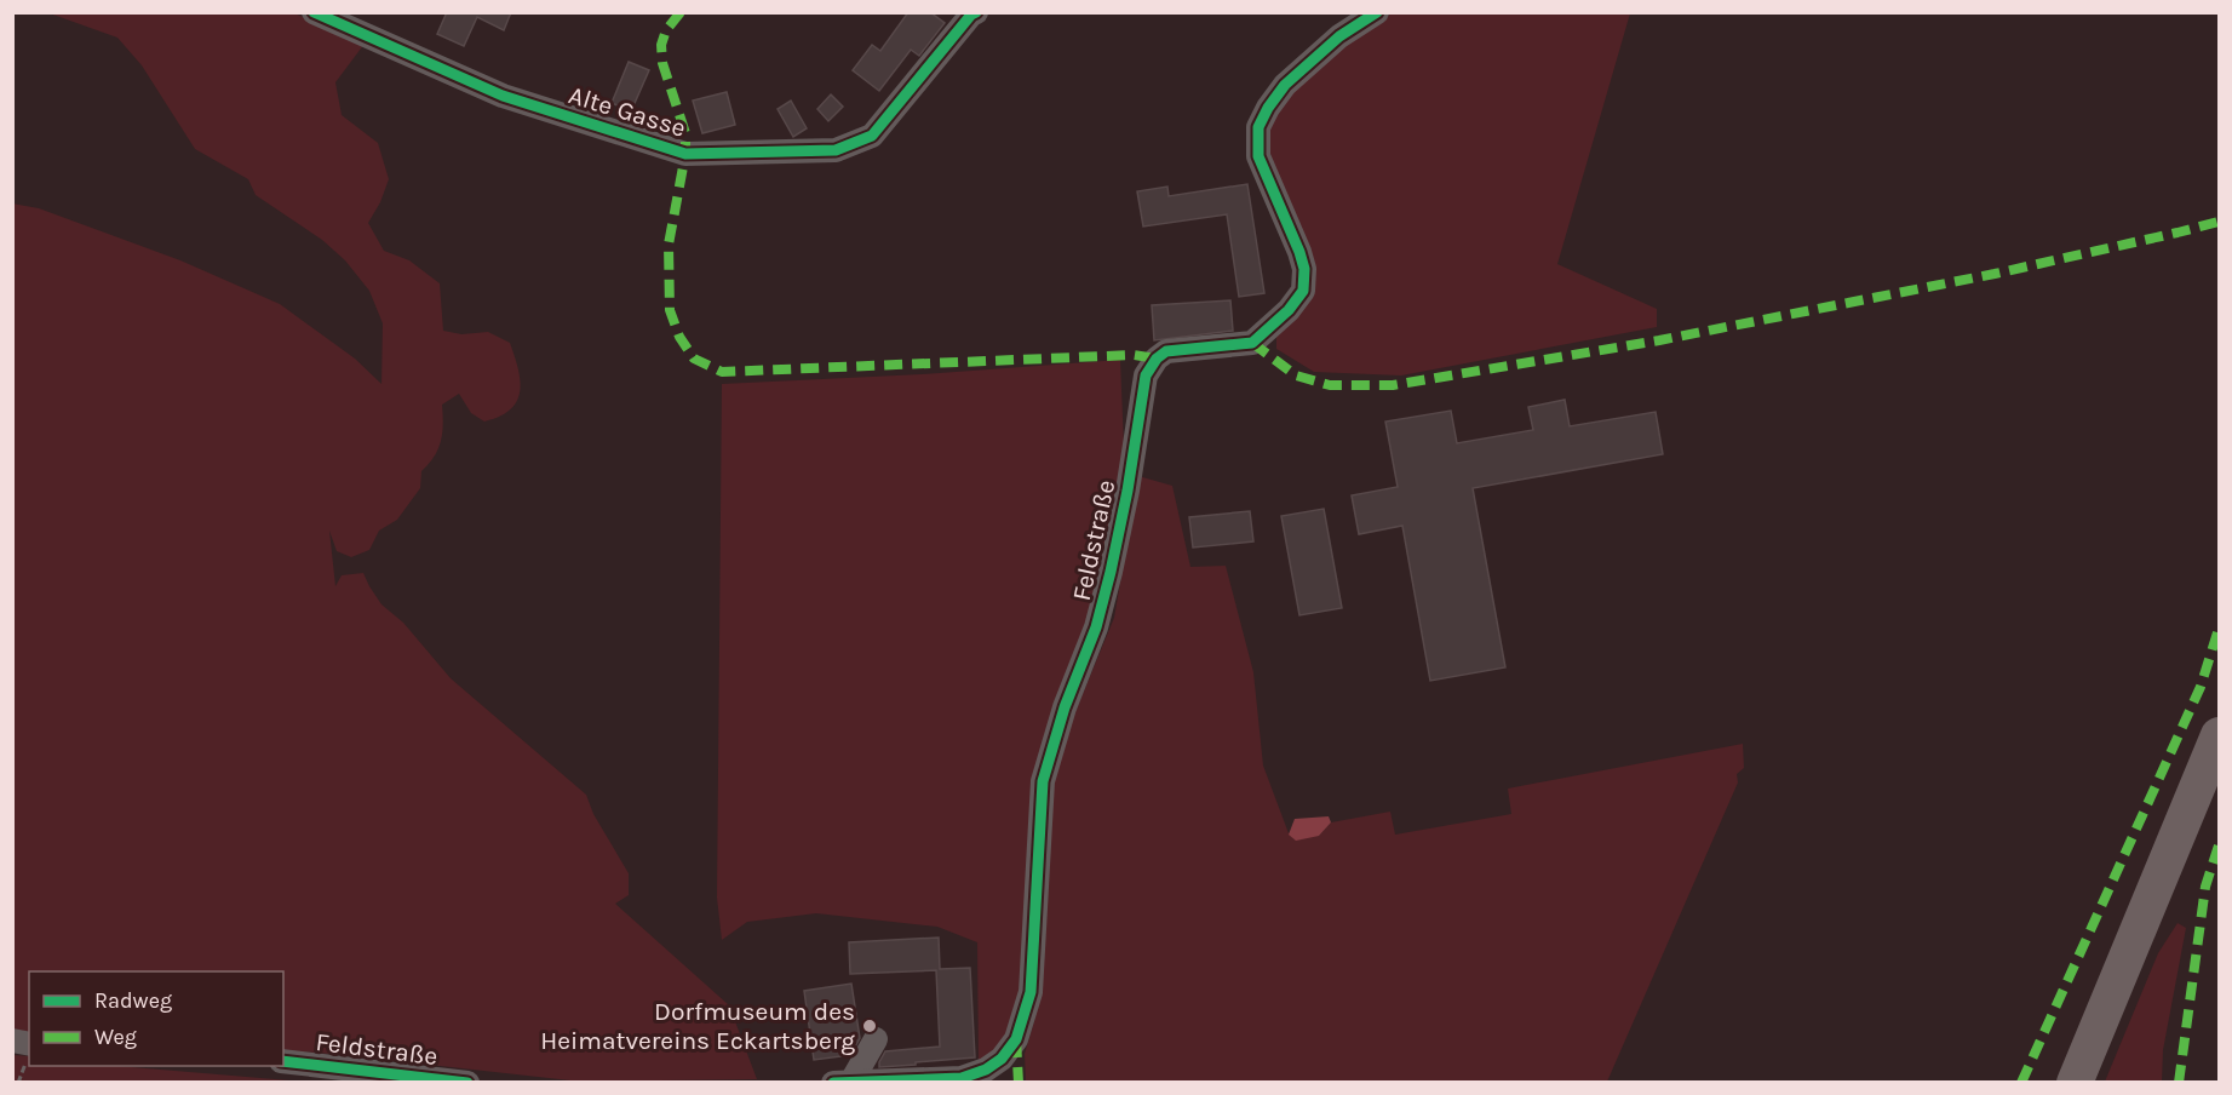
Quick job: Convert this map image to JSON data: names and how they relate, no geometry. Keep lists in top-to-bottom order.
{
  "streets": {
    "street": ["Alte Gasse", "Feldstraße"]
  },
  "places": ["Dorfmuseum des Heimatvereins Eckartsberg"],
  "legend": ["Radweg", "Weg"]
}
